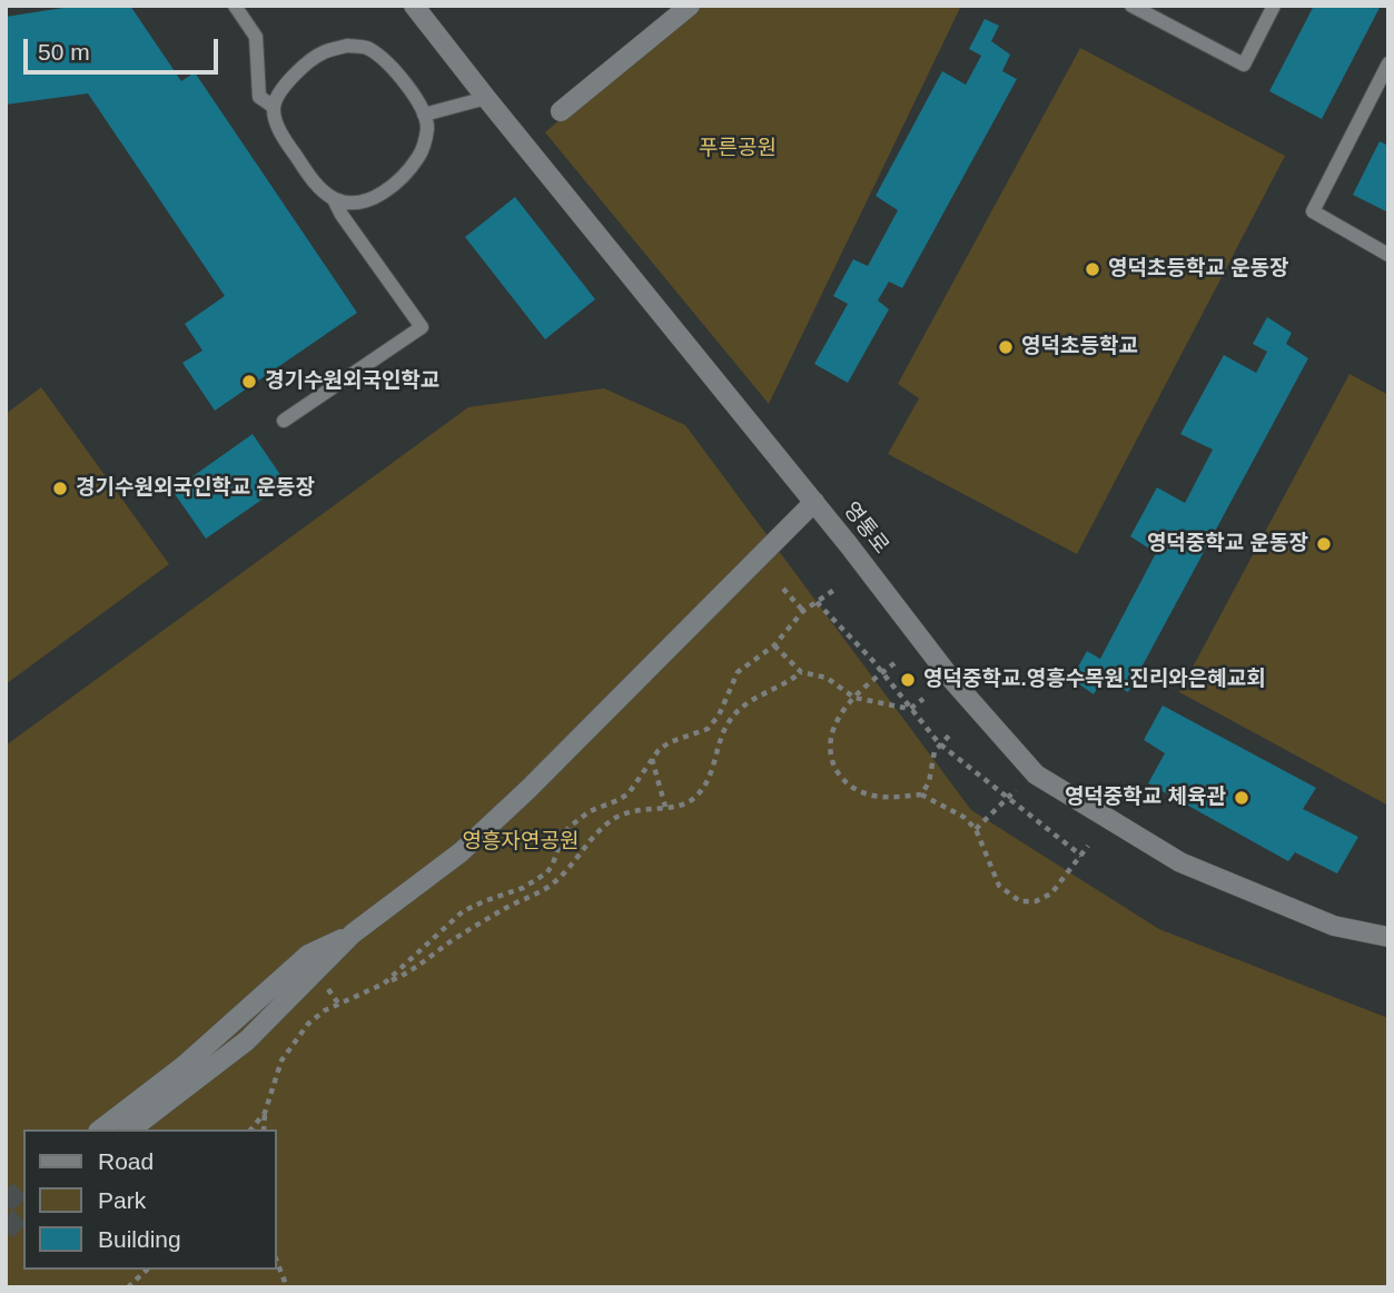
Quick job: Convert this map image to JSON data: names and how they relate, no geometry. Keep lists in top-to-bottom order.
{
  "streets": {
    "street": ["영통로"]
  },
  "parks": ["푸른공원", "영흥자연공원"],
  "places": [
    "영덕초등학교 운동장",
    "영덕초등학교",
    "경기수원외국인학교",
    "경기수원외국인학교 운동장",
    "영덕중학교 운동장",
    "영덕중학교.영흥수목원.진리와은혜교회",
    "영덕중학교 체육관"
  ],
  "legend": ["Road", "Park", "Building"],
  "scale_bar": "50 m"
}
